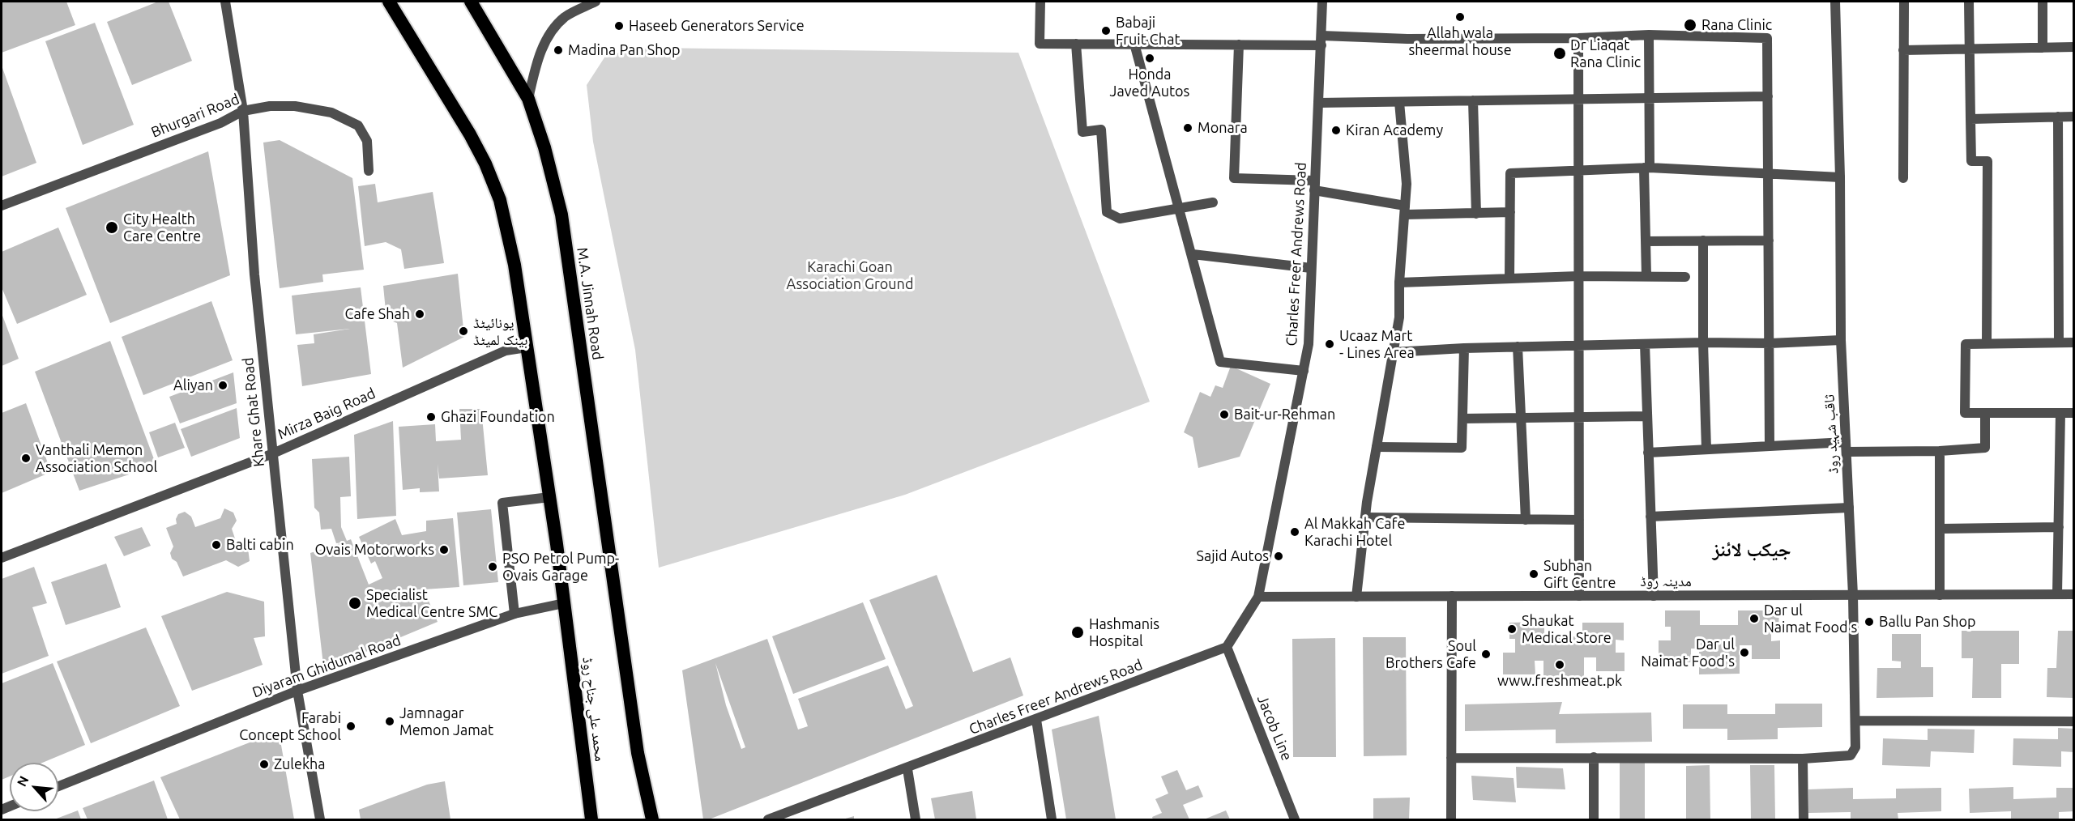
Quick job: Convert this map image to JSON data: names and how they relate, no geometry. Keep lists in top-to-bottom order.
{
  "streets": {
    "highway": ["M.A. Jinnah Road", "محمد علی جناح روڈ"],
    "street": [
      "Bhurgari Road",
      "Charles Freer Andrews Road",
      "Khare Ghat Road",
      "Mirza Baig Road",
      "ثاقب شہید روڈ",
      "مدینہ روڈ",
      "Diyaram Ghidumal Road",
      "Jacob Line"
    ]
  },
  "crossings": [
    ["Bhurgari Road", "Khare Ghat Road"],
    ["Charles Freer Andrews Road", "مدینہ روڈ"],
    ["Charles Freer Andrews Road", "Jacob Line"],
    ["Khare Ghat Road", "Mirza Baig Road"],
    ["Khare Ghat Road", "Diyaram Ghidumal Road"],
    ["ثاقب شہید روڈ", "مدینہ روڈ"],
    ["Diyaram Ghidumal Road", "محمد علی جناح روڈ"]
  ],
  "districts": ["جیکب لائنز"],
  "parks": ["Karachi Goan Association Ground"],
  "places": [
    "Allah wala sheermal house",
    "Rana Clinic",
    "Haseeb Generators Service",
    "Babaji Fruit Chat",
    "Madina Pan Shop",
    "Dr Liaqat Rana Clinic",
    "Honda Javed Autos",
    "Monara",
    "Kiran Academy",
    "City Health Care Centre",
    "Cafe Shah",
    "یونائیٹڈ بینک لمیٹڈ",
    "Ucaaz Mart - Lines Area",
    "Aliyan",
    "Bait-ur-Rehman",
    "Ghazi Foundation",
    "Vanthali Memon Association School",
    "Al Makkah Cafe Karachi Hotel",
    "Balti cabin",
    "Ovais Motorworks",
    "Sajid Autos",
    "PSO Petrol Pump- Ovais Garage",
    "Subhan Gift Centre",
    "Specialist Medical Centre SMC",
    "Dar ul Naimat Food s",
    "Ballu Pan Shop",
    "Shaukat Medical Store",
    "Hashmanis Hospital",
    "Dar ul Naimat Food's",
    "Soul Brothers Cafe",
    "www.freshmeat.pk",
    "Jamnagar Memon Jamat",
    "Farabi Concept School",
    "Zulekha"
  ],
  "north": "top left"
}
